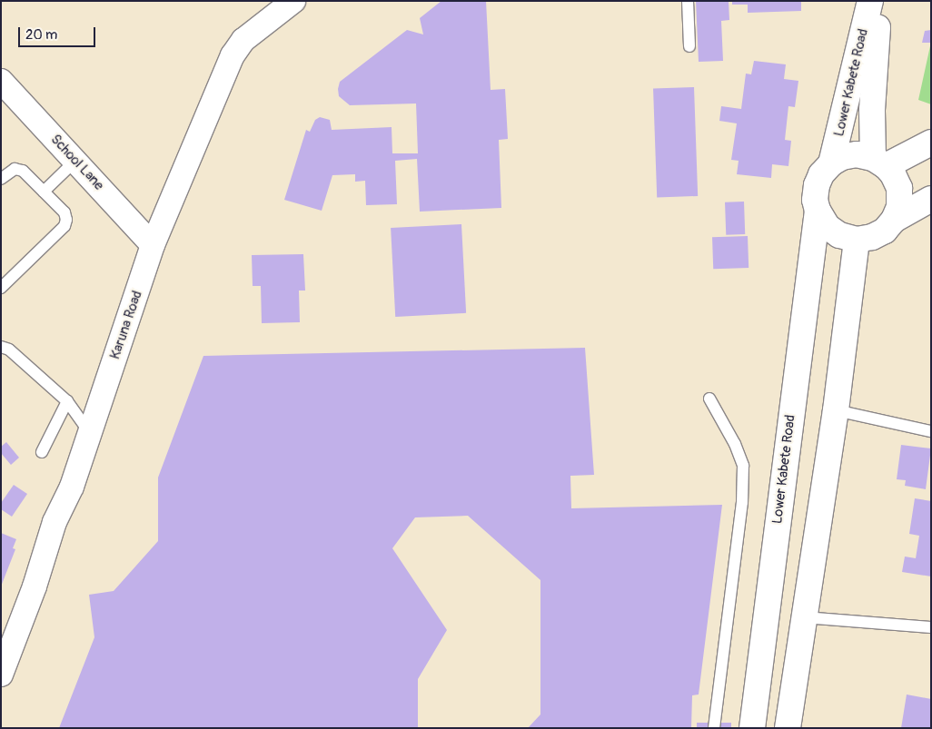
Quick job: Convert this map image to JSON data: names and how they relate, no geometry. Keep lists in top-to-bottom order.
{
  "streets": {
    "main road": ["Lower Kabete Road"],
    "street": ["School Lane", "Karuna Road"]
  },
  "crossings": [
    ["School Lane", "Karuna Road"]
  ],
  "scale_bar": "20 m"
}
